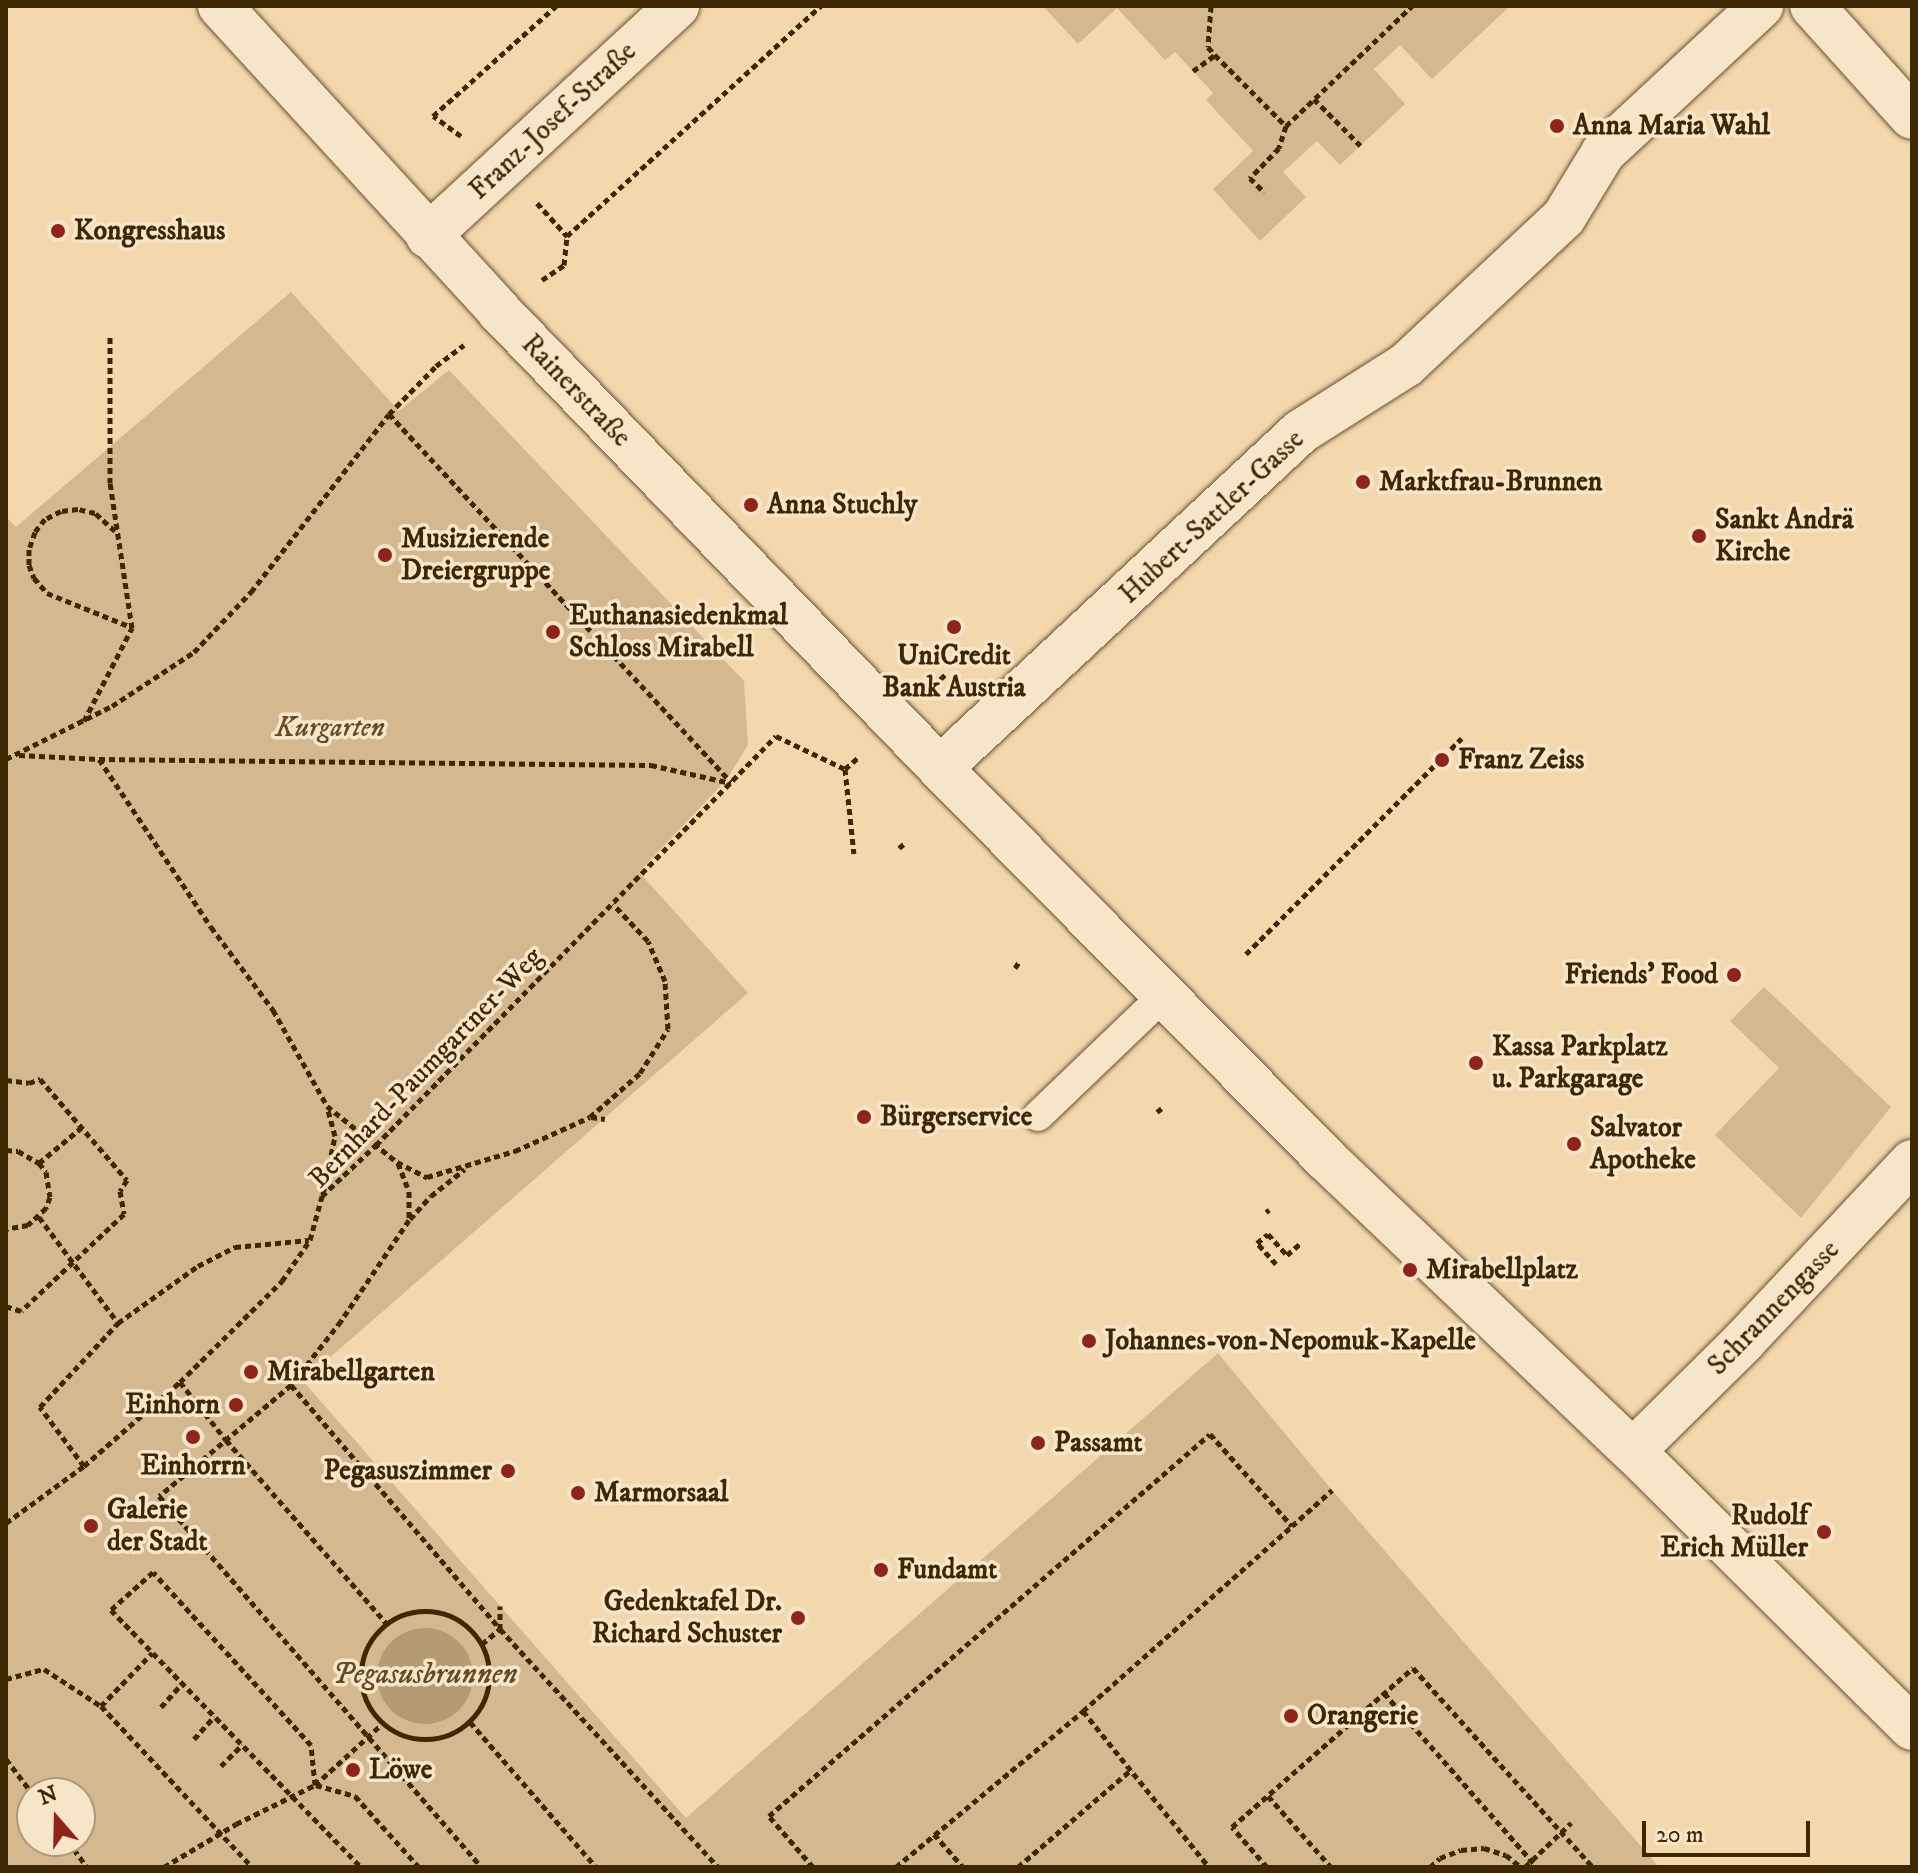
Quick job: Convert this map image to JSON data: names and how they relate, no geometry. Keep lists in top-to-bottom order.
{
  "streets": {
    "street": [
      "Franz-Josef-Straße",
      "Rainerstraße",
      "Hubert-Sattler-Gasse",
      "Schrannengasse"
    ],
    "path": ["Bernhard-Paumgartner-Weg"]
  },
  "crossings": [
    ["Franz-Josef-Straße", "Rainerstraße"],
    ["Rainerstraße", "Hubert-Sattler-Gasse"]
  ],
  "water": ["Pegasusbrunnen"],
  "parks": ["Kurgarten"],
  "places": [
    "Anna Maria Wahl",
    "Kongresshaus",
    "Marktfrau-Brunnen",
    "Anna Stuchly",
    "Sankt Andrä Kirche",
    "Musizierende Dreiergruppe",
    "UniCredit Bank Austria",
    "Euthanasiedenkmal Schloss Mirabell",
    "Franz Zeiss",
    "Friends' Food",
    "Kassa Parkplatz u. Parkgarage",
    "Bürgerservice",
    "Salvator Apotheke",
    "Mirabellplatz",
    "Johannes-von-Nepomuk-Kapelle",
    "Mirabellgarten",
    "Einhorn",
    "Einhorrn",
    "Passamt",
    "Pegasuszimmer",
    "Marmorsaal",
    "Galerie der Stadt",
    "Rudolf Erich Müller",
    "Fundamt",
    "Gedenktafel Dr. Richard Schuster",
    "Orangerie",
    "Löwe"
  ],
  "scale_bar": "20 m",
  "north": "top"
}
